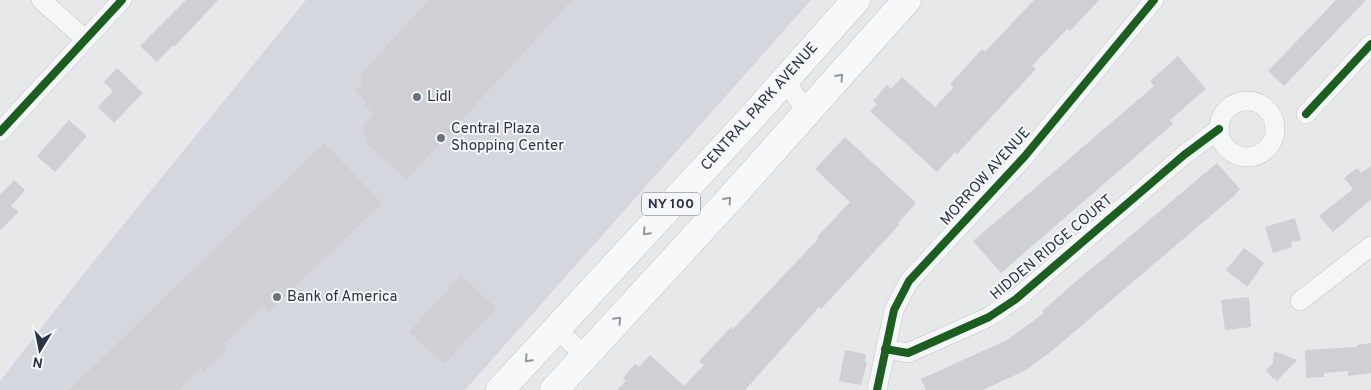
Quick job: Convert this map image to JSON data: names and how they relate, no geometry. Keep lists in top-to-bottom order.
{
  "streets": {
    "main road": ["CENTRAL PARK AVENUE", "NY 100"],
    "street": ["MORROW AVENUE", "HIDDEN RIDGE COURT"]
  },
  "crossings": [
    ["MORROW AVENUE", "HIDDEN RIDGE COURT"]
  ],
  "places": ["Lidl", "Central Plaza Shopping Center", "Bank of America"],
  "north": "bottom"
}
